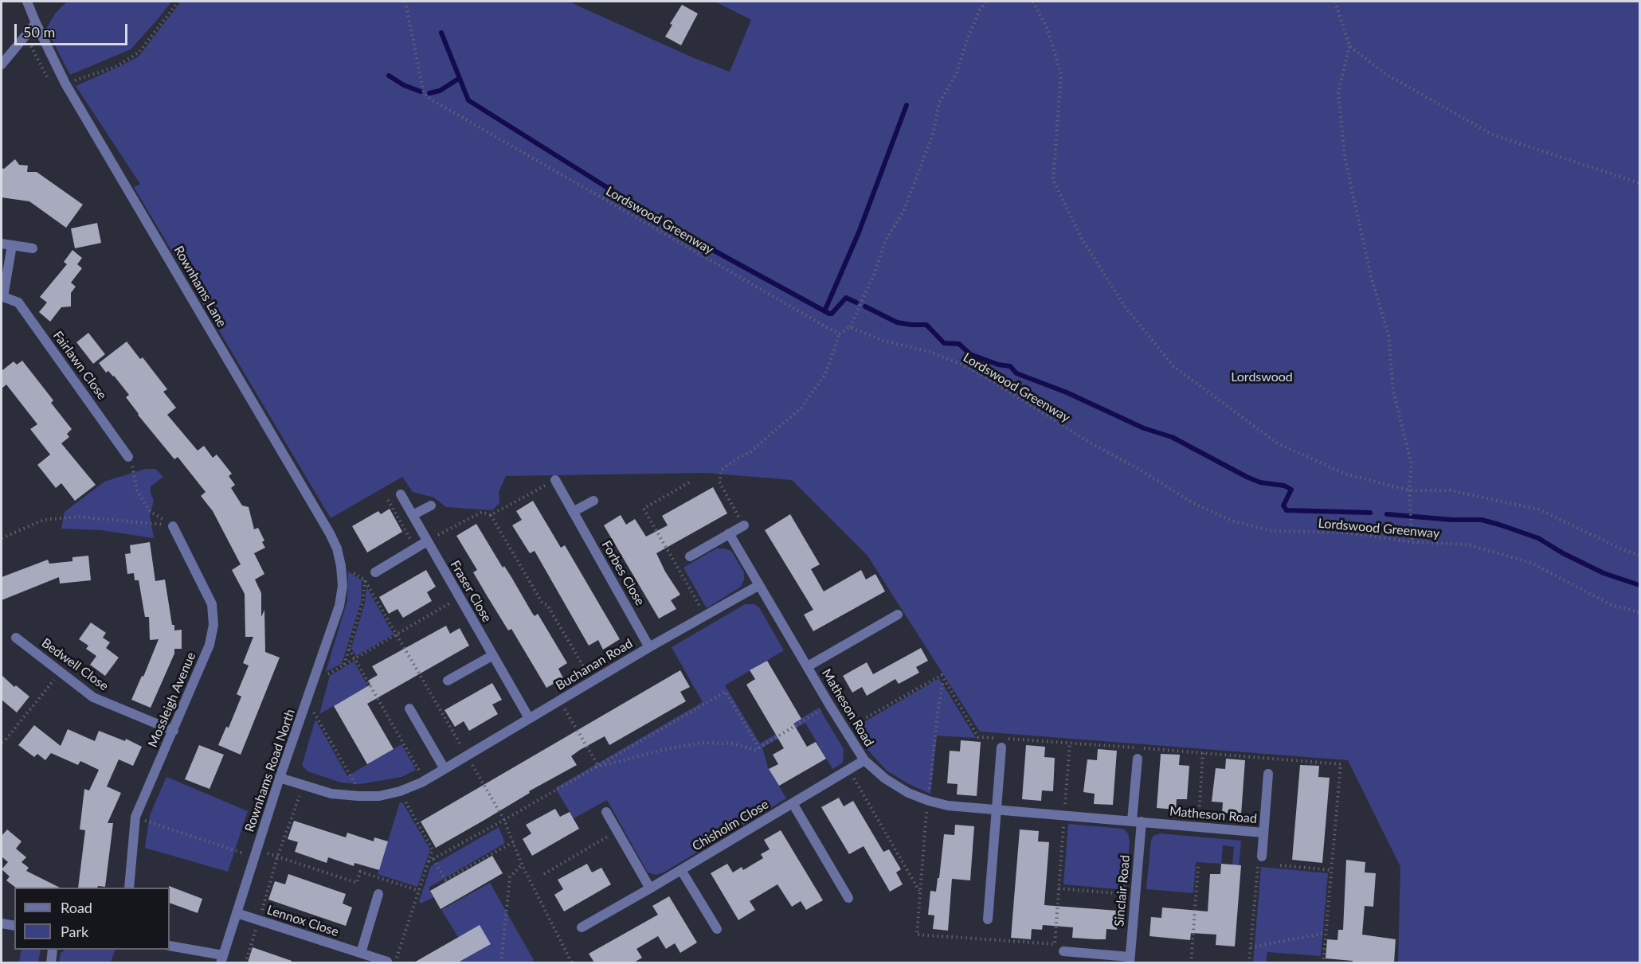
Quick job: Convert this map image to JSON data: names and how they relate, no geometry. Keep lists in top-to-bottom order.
{
  "streets": {
    "street": [
      "Rownhams Lane",
      "Fairlawn Close",
      "Forbes Close",
      "Fraser Close",
      "Bedwell Close",
      "Buchanan Road",
      "Mossleigh Avenue",
      "Matheson Road",
      "Rownhams Road North",
      "Chisholm Close",
      "Sinclair Road",
      "Lennox Close"
    ],
    "path": ["Lordswood Greenway"]
  },
  "crossings": [
    ["Rownhams Lane", "Rownhams Road North"],
    ["Forbes Close", "Buchanan Road"],
    ["Fraser Close", "Buchanan Road"],
    ["Bedwell Close", "Mossleigh Avenue"],
    ["Buchanan Road", "Matheson Road"],
    ["Buchanan Road", "Rownhams Road North"],
    ["Matheson Road", "Chisholm Close"],
    ["Matheson Road", "Sinclair Road"],
    ["Rownhams Road North", "Lennox Close"]
  ],
  "parks": ["Lordswood"],
  "legend": ["Road", "Park"],
  "scale_bar": "50 m"
}
